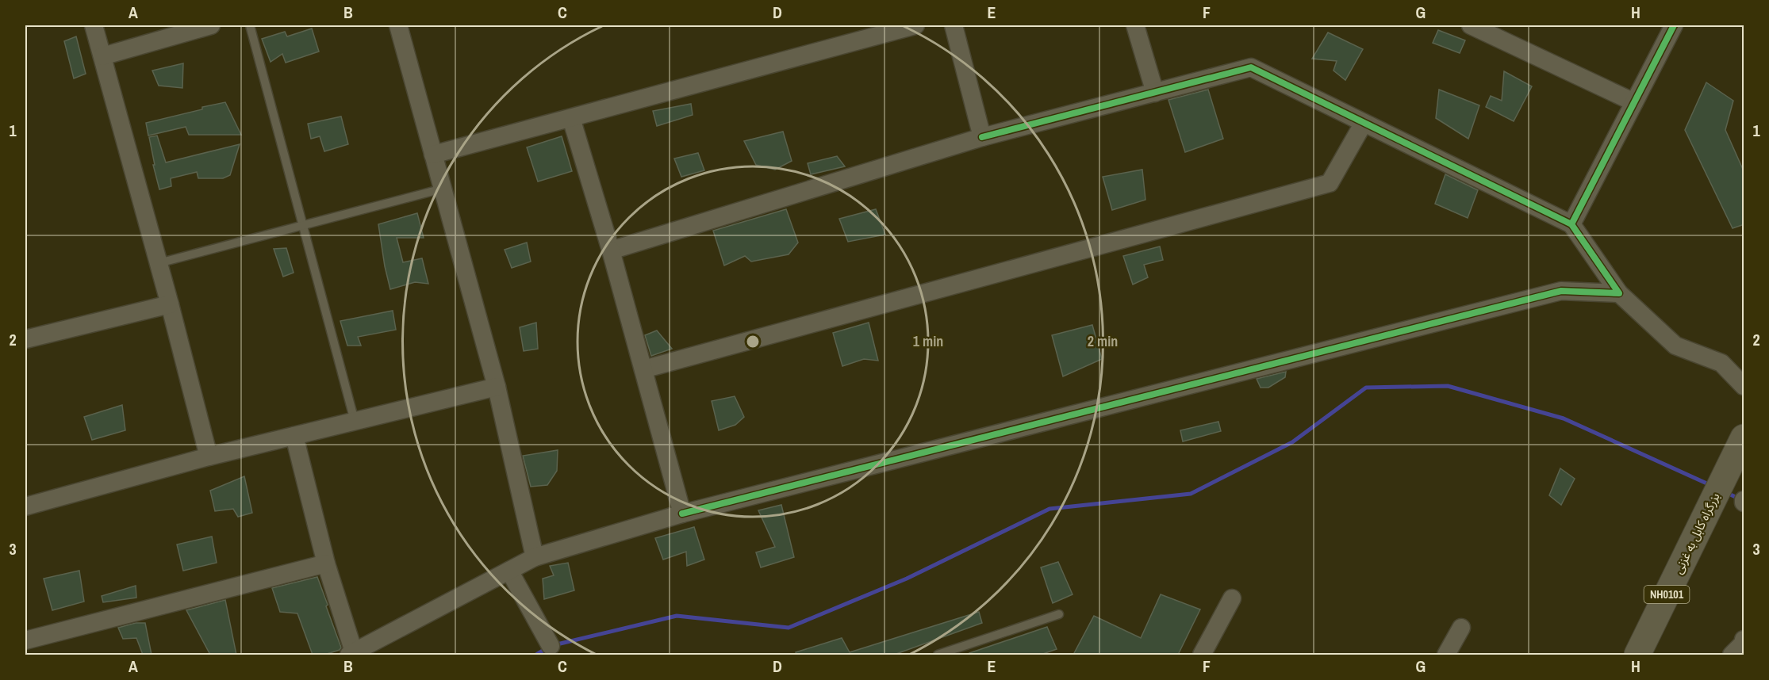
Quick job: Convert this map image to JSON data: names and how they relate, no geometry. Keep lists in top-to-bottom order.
{
  "streets": {
    "highway": ["بزرگراه کابل به غزنی", "NH0101"]
  },
  "grid": {
    "columns": [
      "A",
      "B",
      "C",
      "D",
      "E",
      "F",
      "G",
      "H"
    ],
    "rows": ["1", "2", "3"]
  },
  "rings": ["1 min", "2 min"]
}
